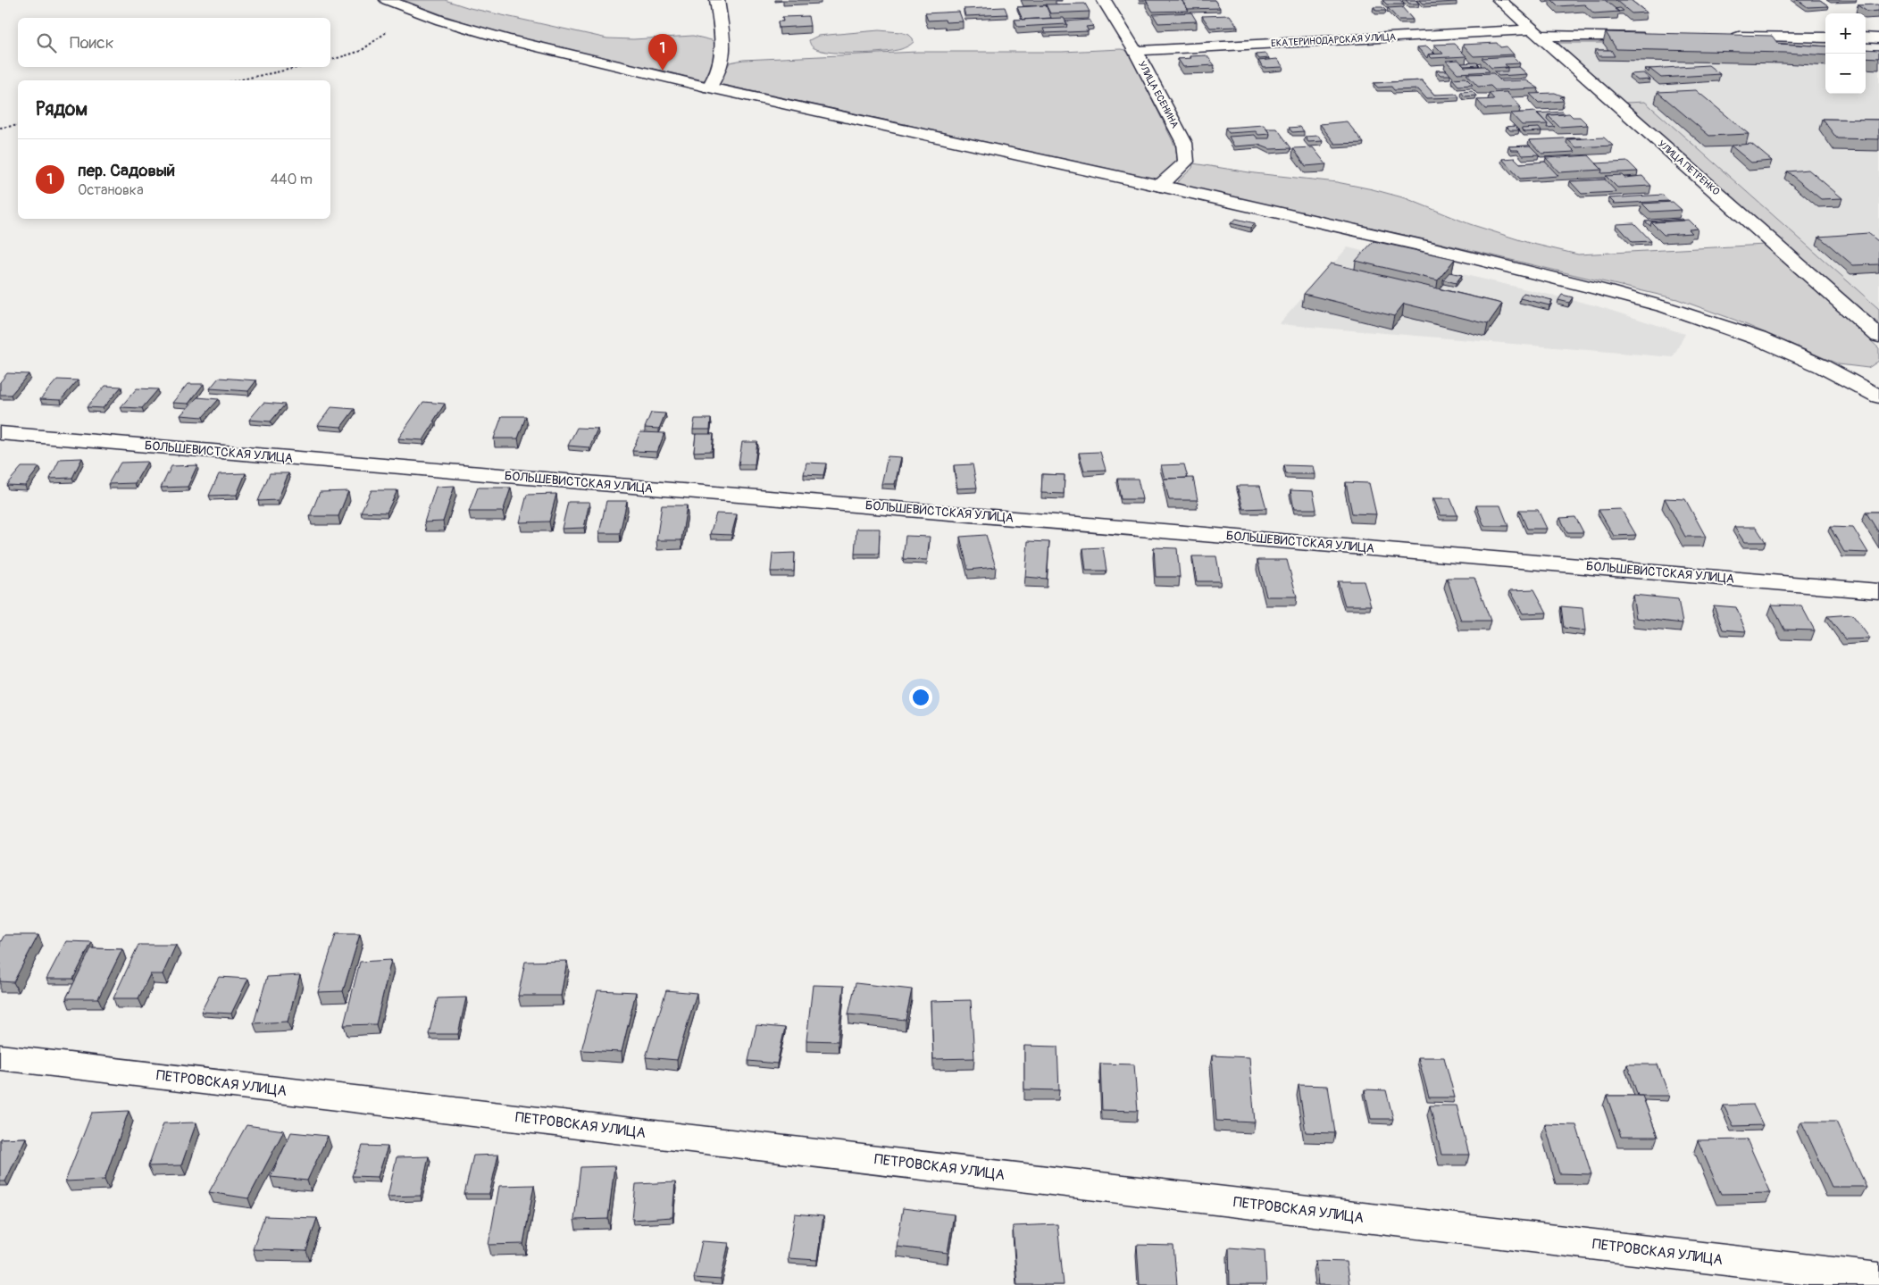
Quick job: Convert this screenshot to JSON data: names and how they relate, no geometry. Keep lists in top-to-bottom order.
{
  "streets": {
    "street": [
      "ЕКАТЕРИНОДАРСКАЯ УЛИЦА",
      "УЛИЦА ЕСЕНИНА",
      "УЛИЦА ПЕТРЕНКО",
      "БОЛЬШЕВИСТСКАЯ УЛИЦА",
      "ПЕТРОВСКАЯ УЛИЦА"
    ]
  },
  "crossings": [
    ["ЕКАТЕРИНОДАРСКАЯ УЛИЦА", "УЛИЦА ЕСЕНИНА"],
    ["ЕКАТЕРИНОДАРСКАЯ УЛИЦА", "УЛИЦА ПЕТРЕНКО"]
  ],
  "page": {
    "map_buttons": ["+", "−"],
    "search": "Поиск",
    "pins": "1",
    "heading": "Рядом",
    "list": [
      {
        "mark": "1",
        "name": "пер. Садовый",
        "note": "Остановка",
        "value": "440 m"
      }
    ]
  }
}
